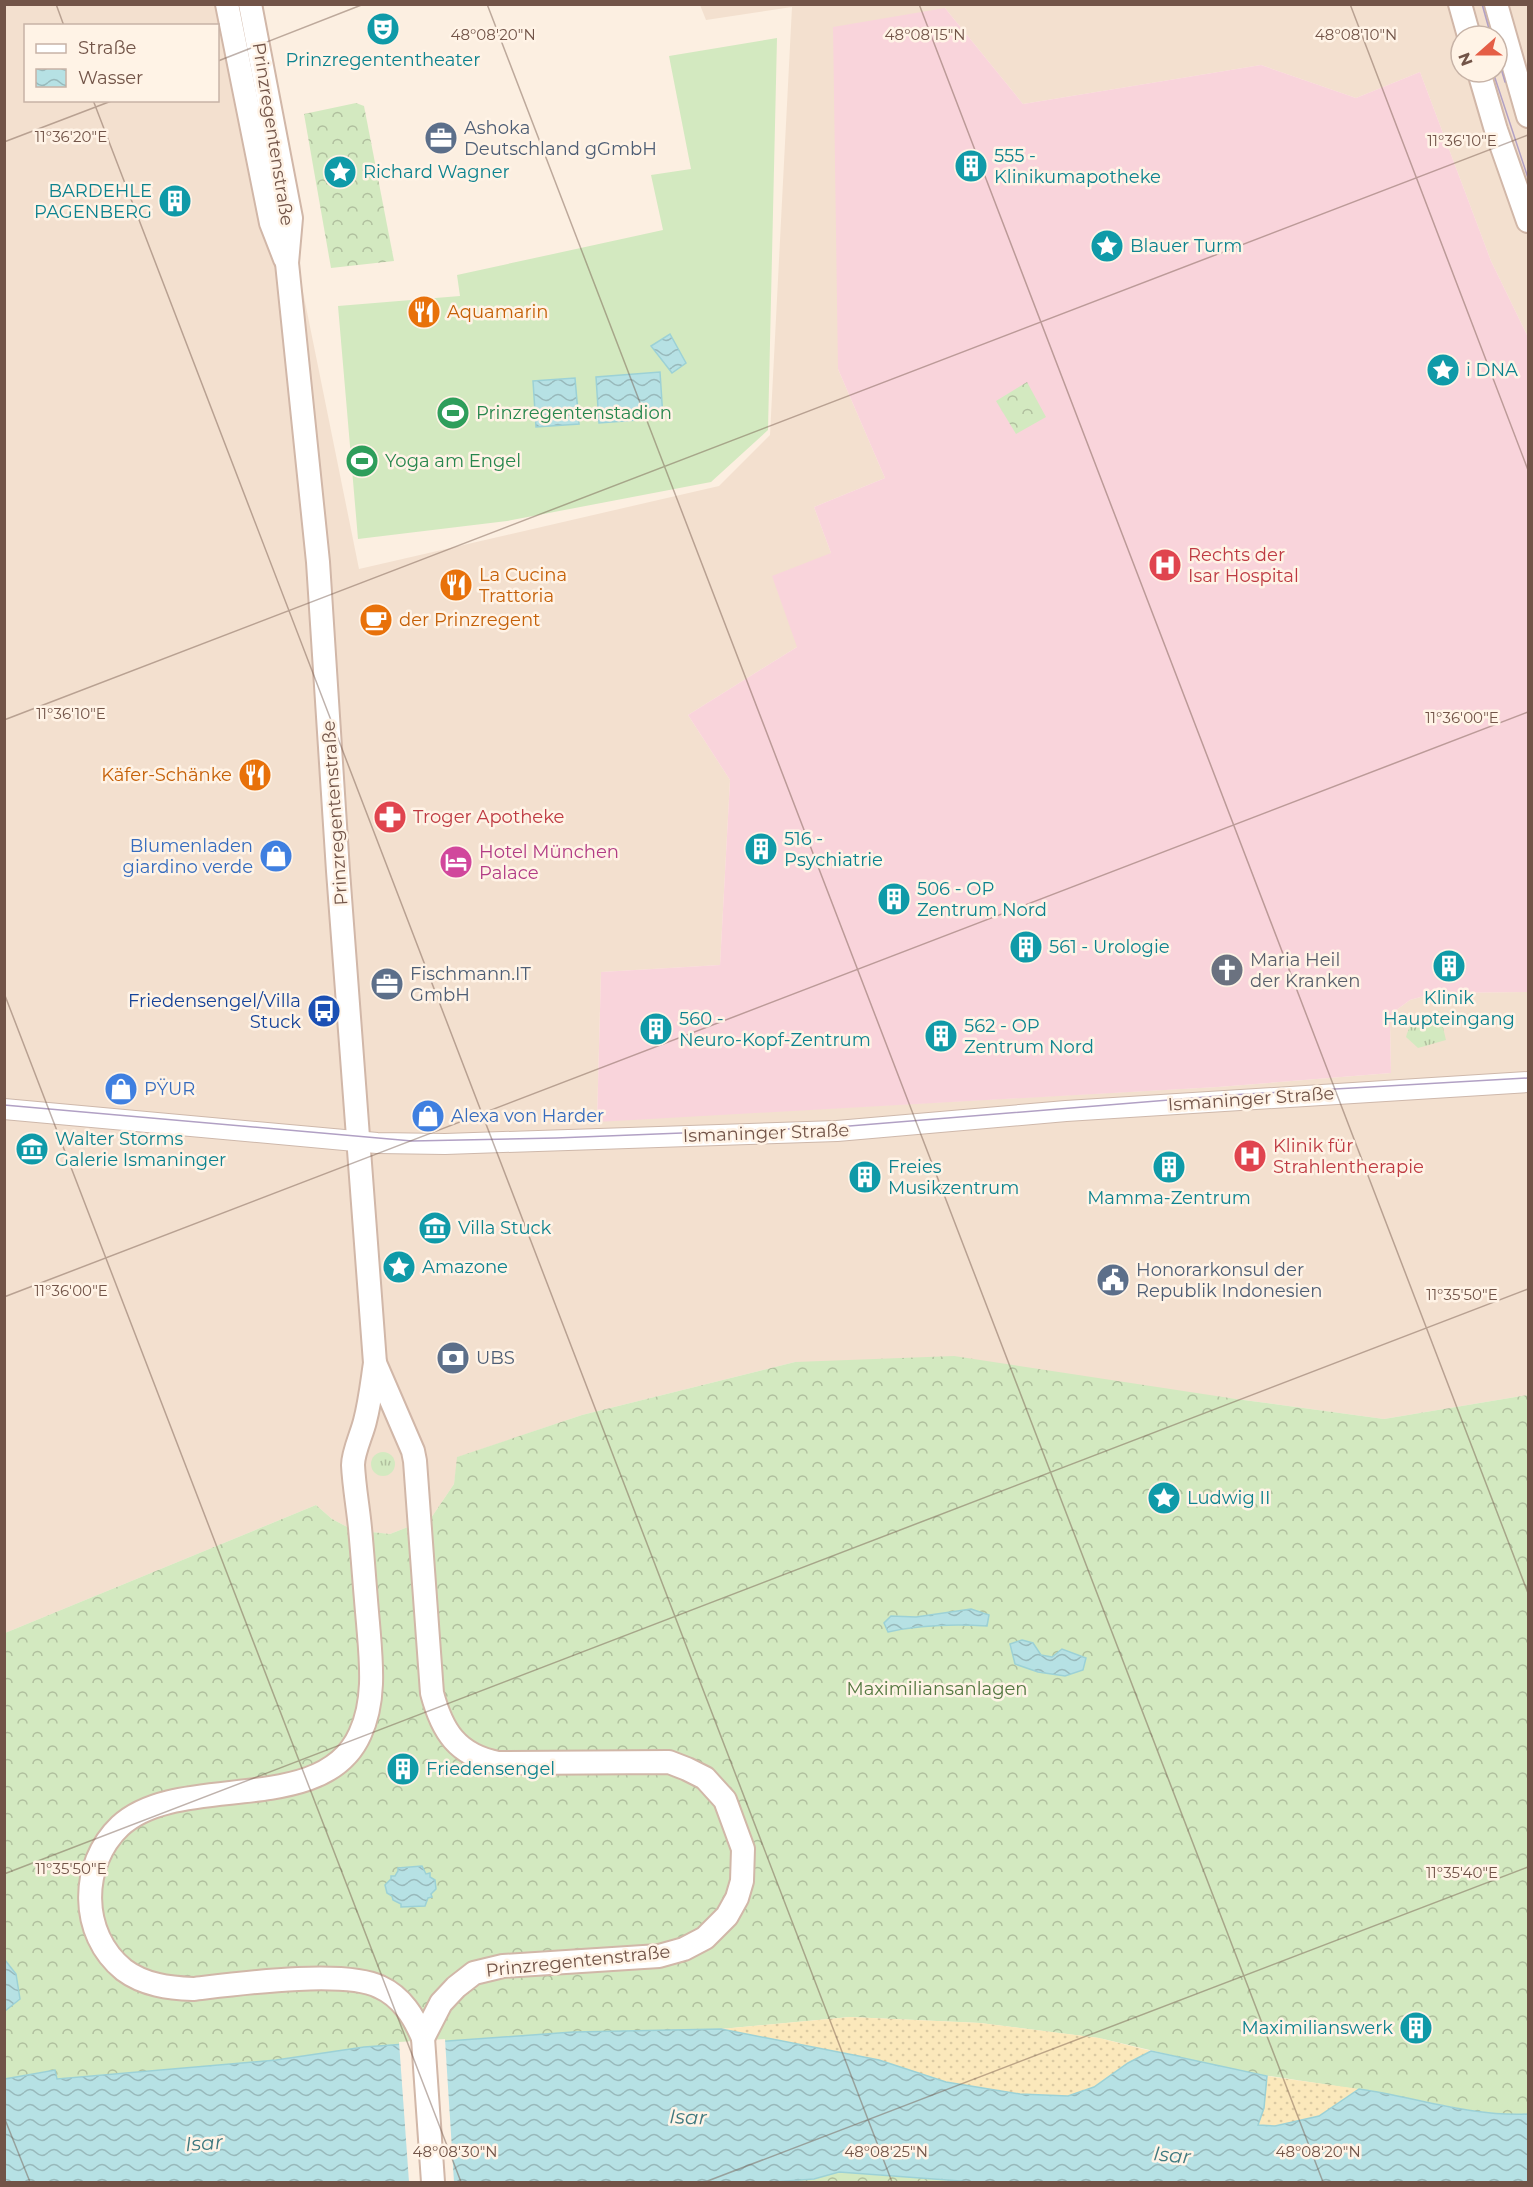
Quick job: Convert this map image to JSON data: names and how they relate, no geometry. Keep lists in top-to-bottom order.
{
  "streets": {
    "main road": ["Prinzregentenstraße"],
    "street": ["Ismaninger Straße"]
  },
  "crossings": [
    ["Prinzregentenstraße", "Ismaninger Straße"]
  ],
  "water": ["Isar"],
  "parks": ["Maximiliansanlagen"],
  "places": {
    "theatre": ["Prinzregententheater"],
    "office": ["Ashoka Deutschland gGmbH", "Fischmann.IT GmbH"],
    "building": [
      "555 - Klinikumapotheke",
      "BARDEHLE PAGENBERG",
      "516 - Psychiatrie",
      "506 - OP Zentrum Nord",
      "561 - Urologie",
      "Klinik Haupteingang",
      "560 - Neuro-Kopf-Zentrum",
      "562 - OP Zentrum Nord",
      "Mamma-Zentrum",
      "Freies Musikzentrum",
      "Friedensengel",
      "Maximilianswerk"
    ],
    "place": [
      "Richard Wagner",
      "Blauer Turm",
      "i DNA",
      "Amazone",
      "Ludwig II"
    ],
    "restaurant": ["Aquamarin", "La Cucina Trattoria", "Käfer-Schänke"],
    "sports": ["Prinzregentenstadion", "Yoga am Engel"],
    "hospital": ["Rechts der Isar Hospital", "Klinik für Strahlentherapie"],
    "cafe": ["der Prinzregent"],
    "pharmacy": ["Troger Apotheke"],
    "shop": ["Blumenladen giardino verde", "PŸUR", "Alexa von Harder"],
    "hotel": ["Hotel München Palace"],
    "church": ["Maria Heil der Kranken"],
    "bus stop": ["Friedensengel/Villa Stuck"],
    "museum": ["Walter Storms Galerie Ismaninger", "Villa Stuck"],
    "public building": ["Honorarkonsul der Republik Indonesien"],
    "bank": ["UBS"]
  },
  "legend": ["Straße", "Wasser"],
  "north": "left",
  "coordinates": [
    "48°08'20\"N",
    "48°08'15\"N",
    "48°08'10\"N",
    "11°36'20\"E",
    "11°36'10\"E",
    "11°36'00\"E",
    "11°35'50\"E",
    "11°35'40\"E",
    "48°08'30\"N",
    "48°08'25\"N"
  ]
}
